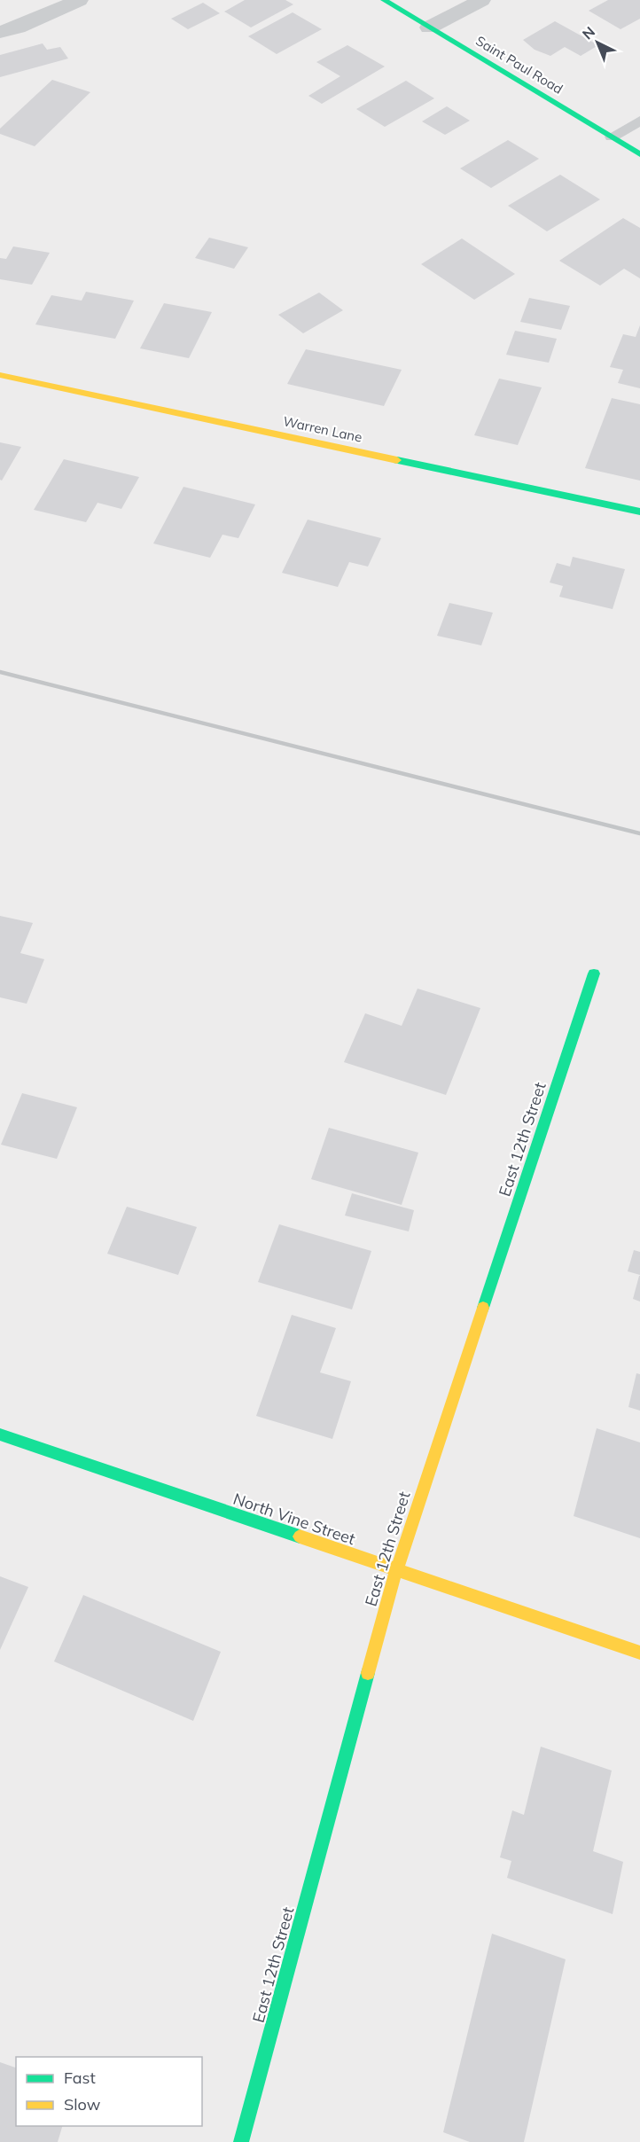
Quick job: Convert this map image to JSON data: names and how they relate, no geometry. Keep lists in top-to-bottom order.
{
  "streets": {
    "street": [
      "Saint Paul Road",
      "Warren Lane",
      "East 12th Street",
      "North Vine Street"
    ]
  },
  "crossings": [
    ["East 12th Street", "North Vine Street"]
  ],
  "legend": ["Fast", "Slow"],
  "north": "top left"
}
